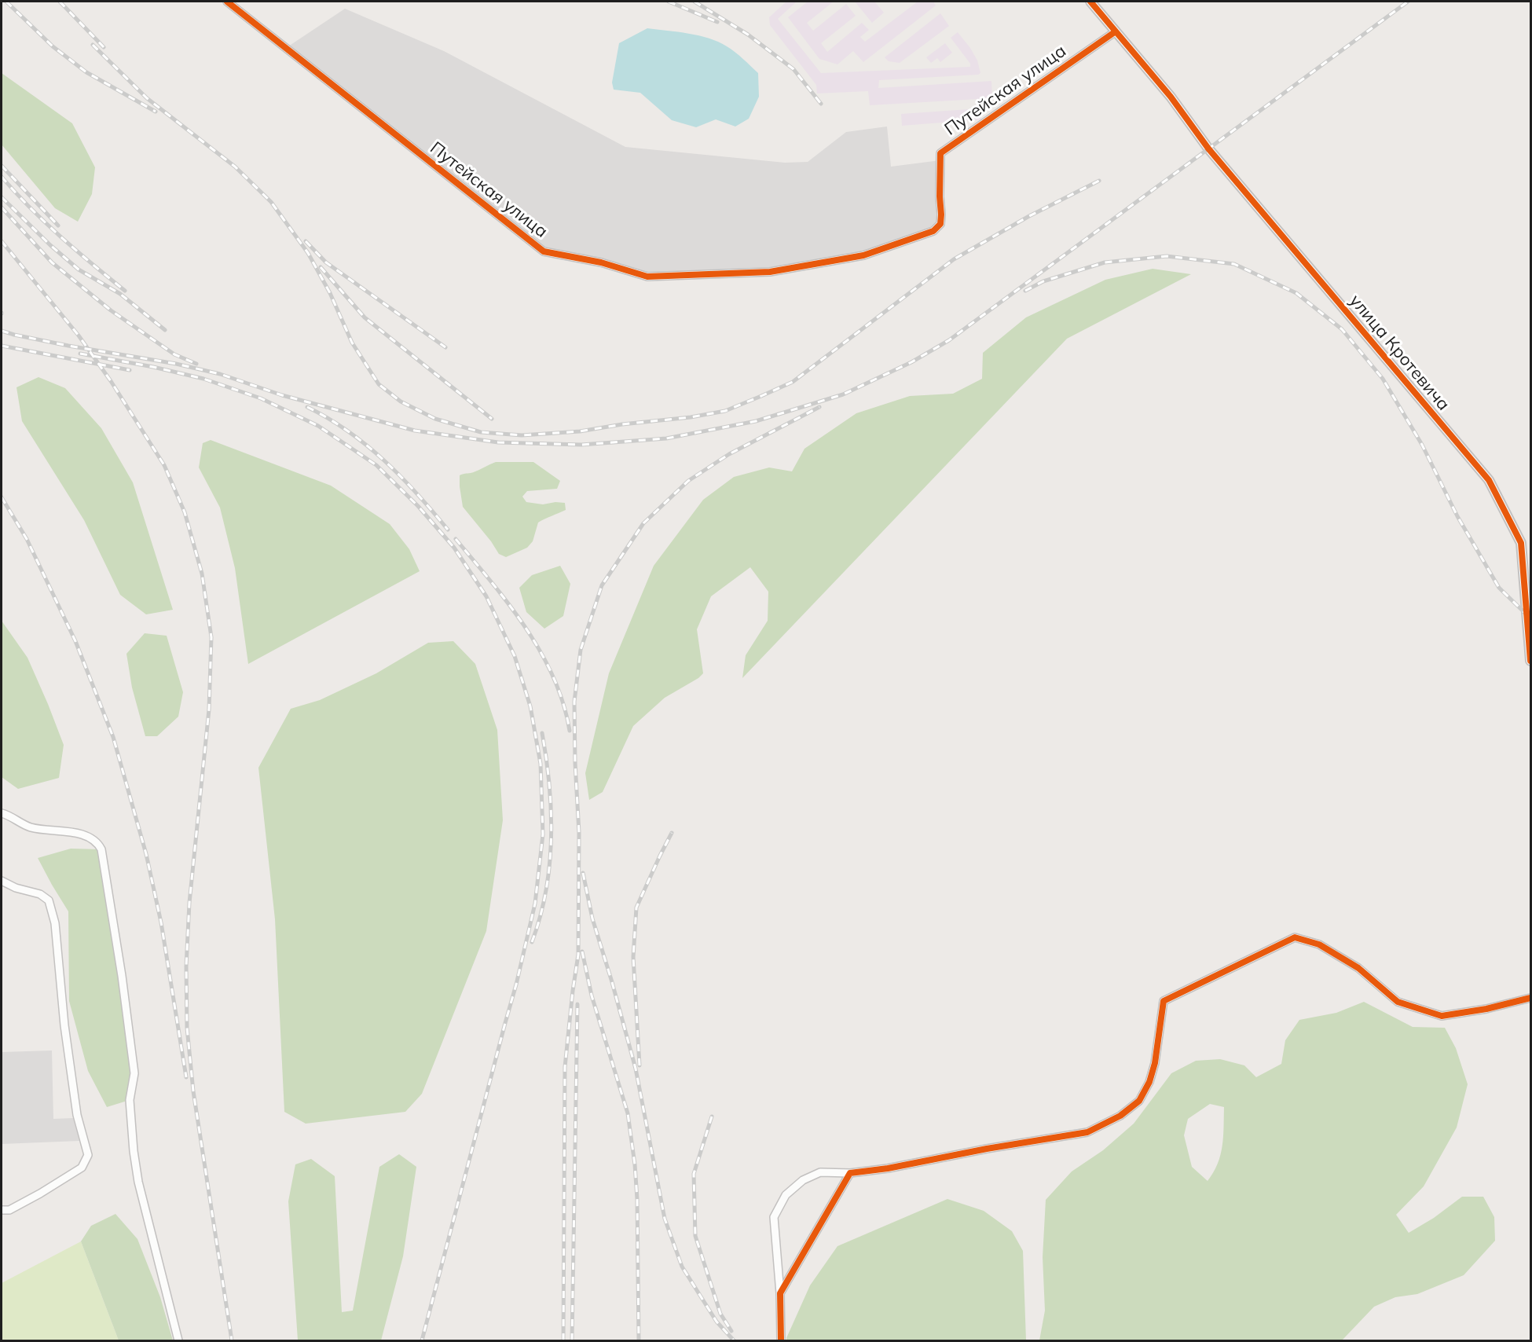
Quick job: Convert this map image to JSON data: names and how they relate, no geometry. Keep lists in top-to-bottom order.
{
  "streets": {
    "street": ["Путейская улица", "улица Кротевича"]
  },
  "crossings": [
    ["Путейская улица", "улица Кротевича"]
  ]
}
